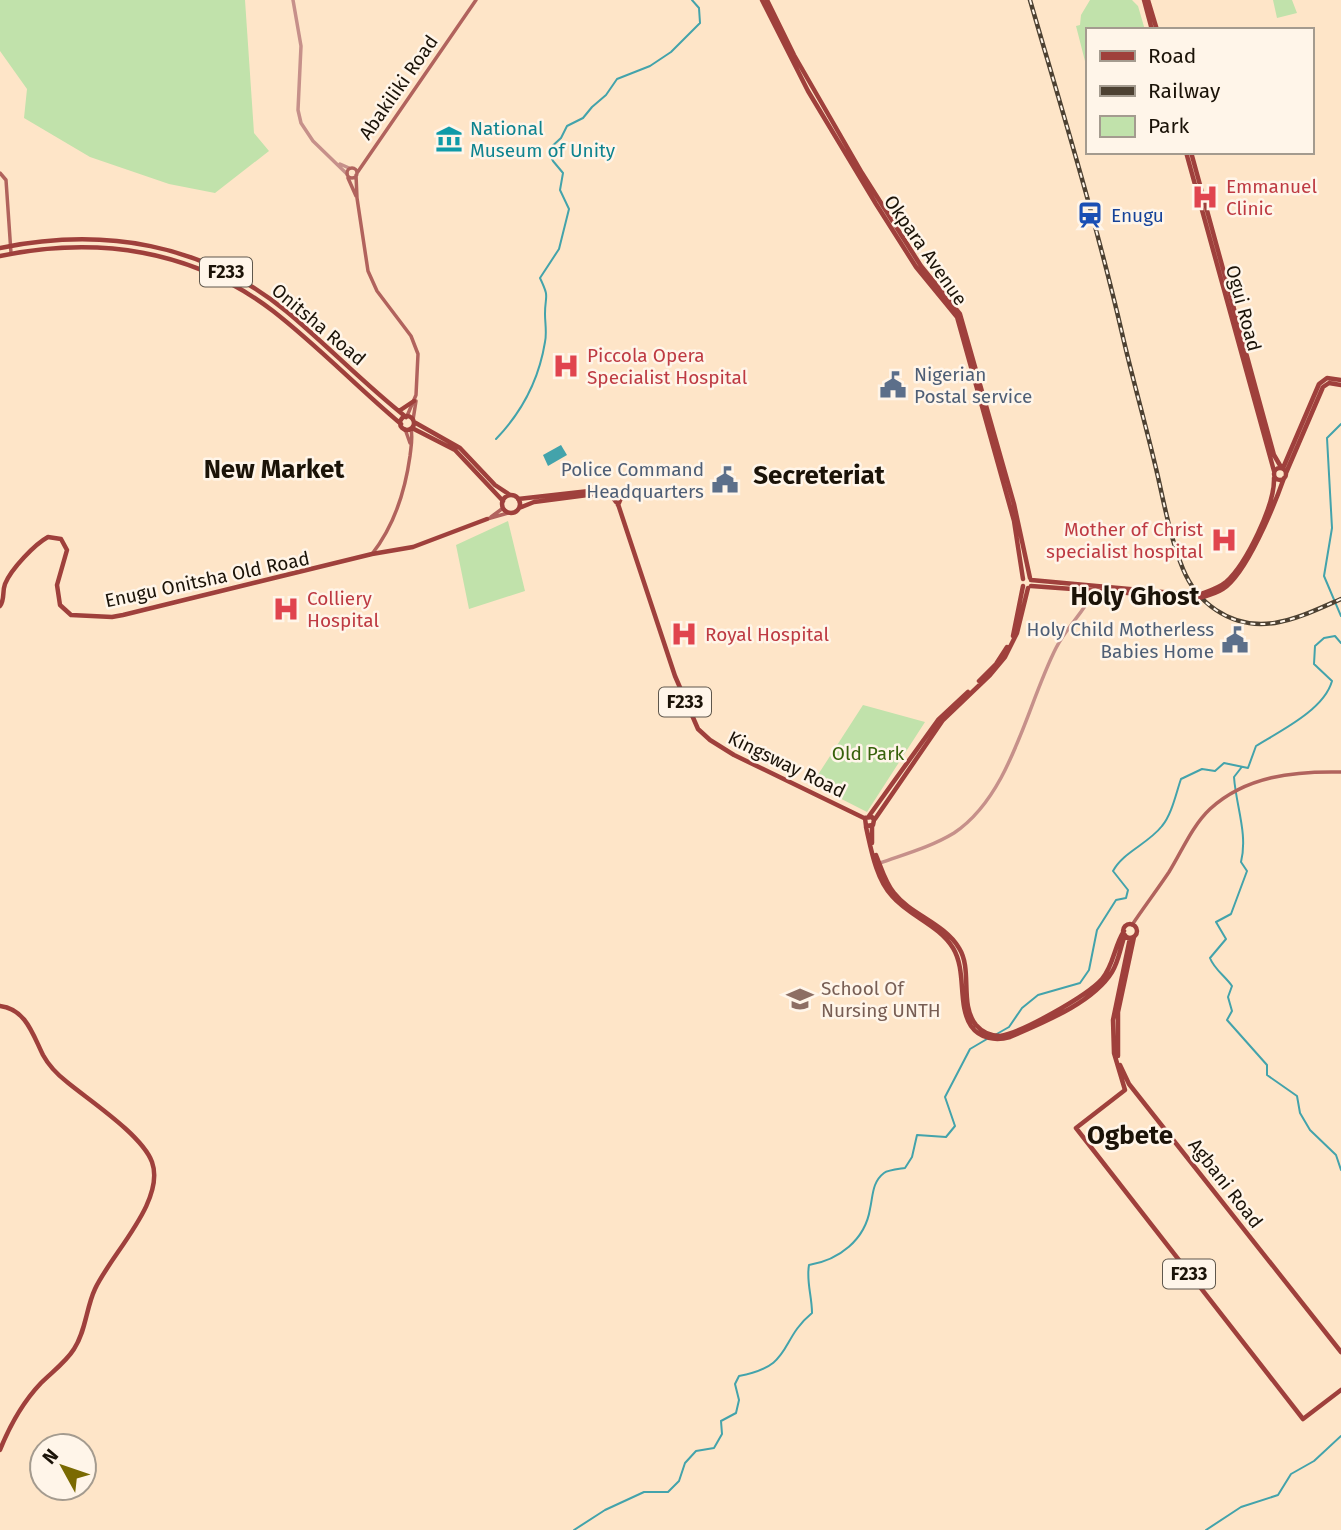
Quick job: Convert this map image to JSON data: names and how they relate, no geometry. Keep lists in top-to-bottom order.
{
  "streets": {
    "main road": [
      "Abakiliki Road",
      "Okpara Avenue",
      "F233",
      "Ogui Road",
      "Onitsha Road",
      "Enugu Onitsha Old Road",
      "Kingsway Road",
      "Agbani Road"
    ]
  },
  "crossings": [
    ["Okpara Avenue", "Kingsway Road"],
    ["F233", "Onitsha Road"],
    ["F233", "Agbani Road"]
  ],
  "districts": [
    "New Market",
    "Secreteriat",
    "Holy Ghost",
    "Ogbete"
  ],
  "parks": ["Old Park"],
  "places": {
    "museum": ["National Museum of Unity"],
    "hospital": [
      "Emmanuel Clinic",
      "Piccola Opera Specialist Hospital",
      "Mother of Christ specialist hospital",
      "Colliery Hospital",
      "Royal Hospital"
    ],
    "station": ["Enugu"],
    "public building": ["Nigerian Postal service", "Police Command Headquarters", "Holy Child Motherless Babies Home"],
    "school or university": ["School Of Nursing UNTH"]
  },
  "legend": ["Road", "Railway", "Park"],
  "north": "top left"
}
